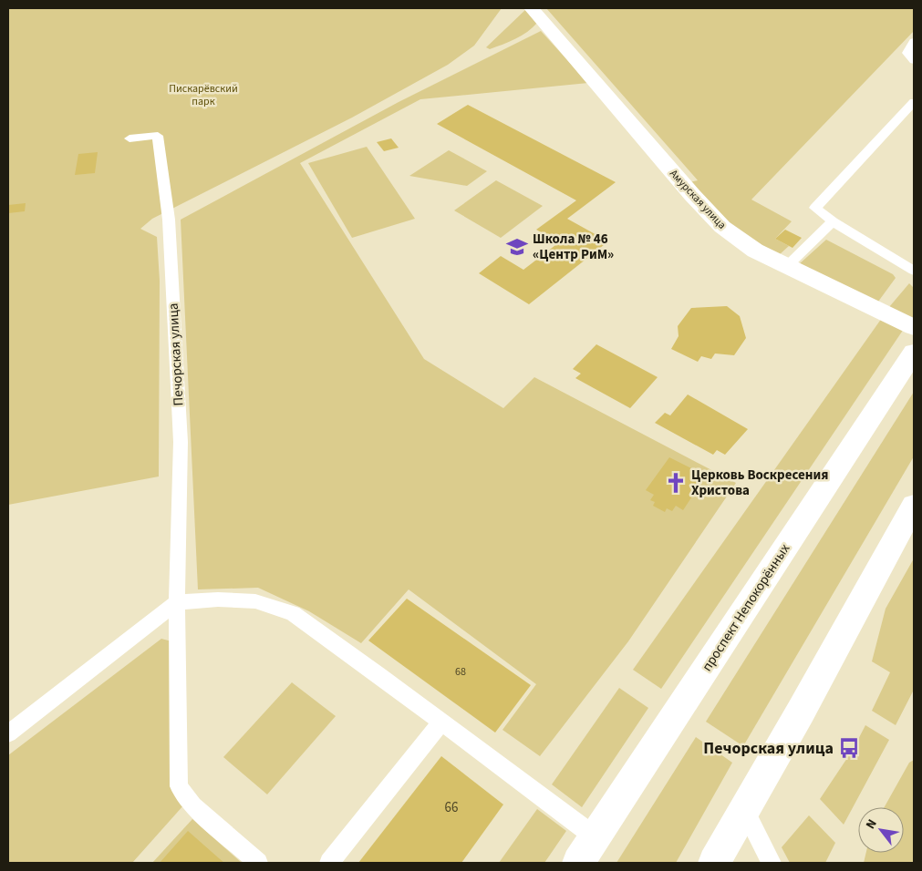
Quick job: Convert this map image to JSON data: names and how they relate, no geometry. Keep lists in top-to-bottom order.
{
  "streets": {
    "main road": ["Амурская улица", "проспект Непокорённых"],
    "lane": ["Печорская улица"]
  },
  "parks": ["Пискарёвский парк"],
  "places": {
    "school or university": ["Школа № 46 «Центр РиМ»"],
    "church": ["Церковь Воскресения Христова"],
    "bus stop": ["Печорская улица"]
  },
  "house_numbers": ["68", "66"],
  "north": "top left"
}
